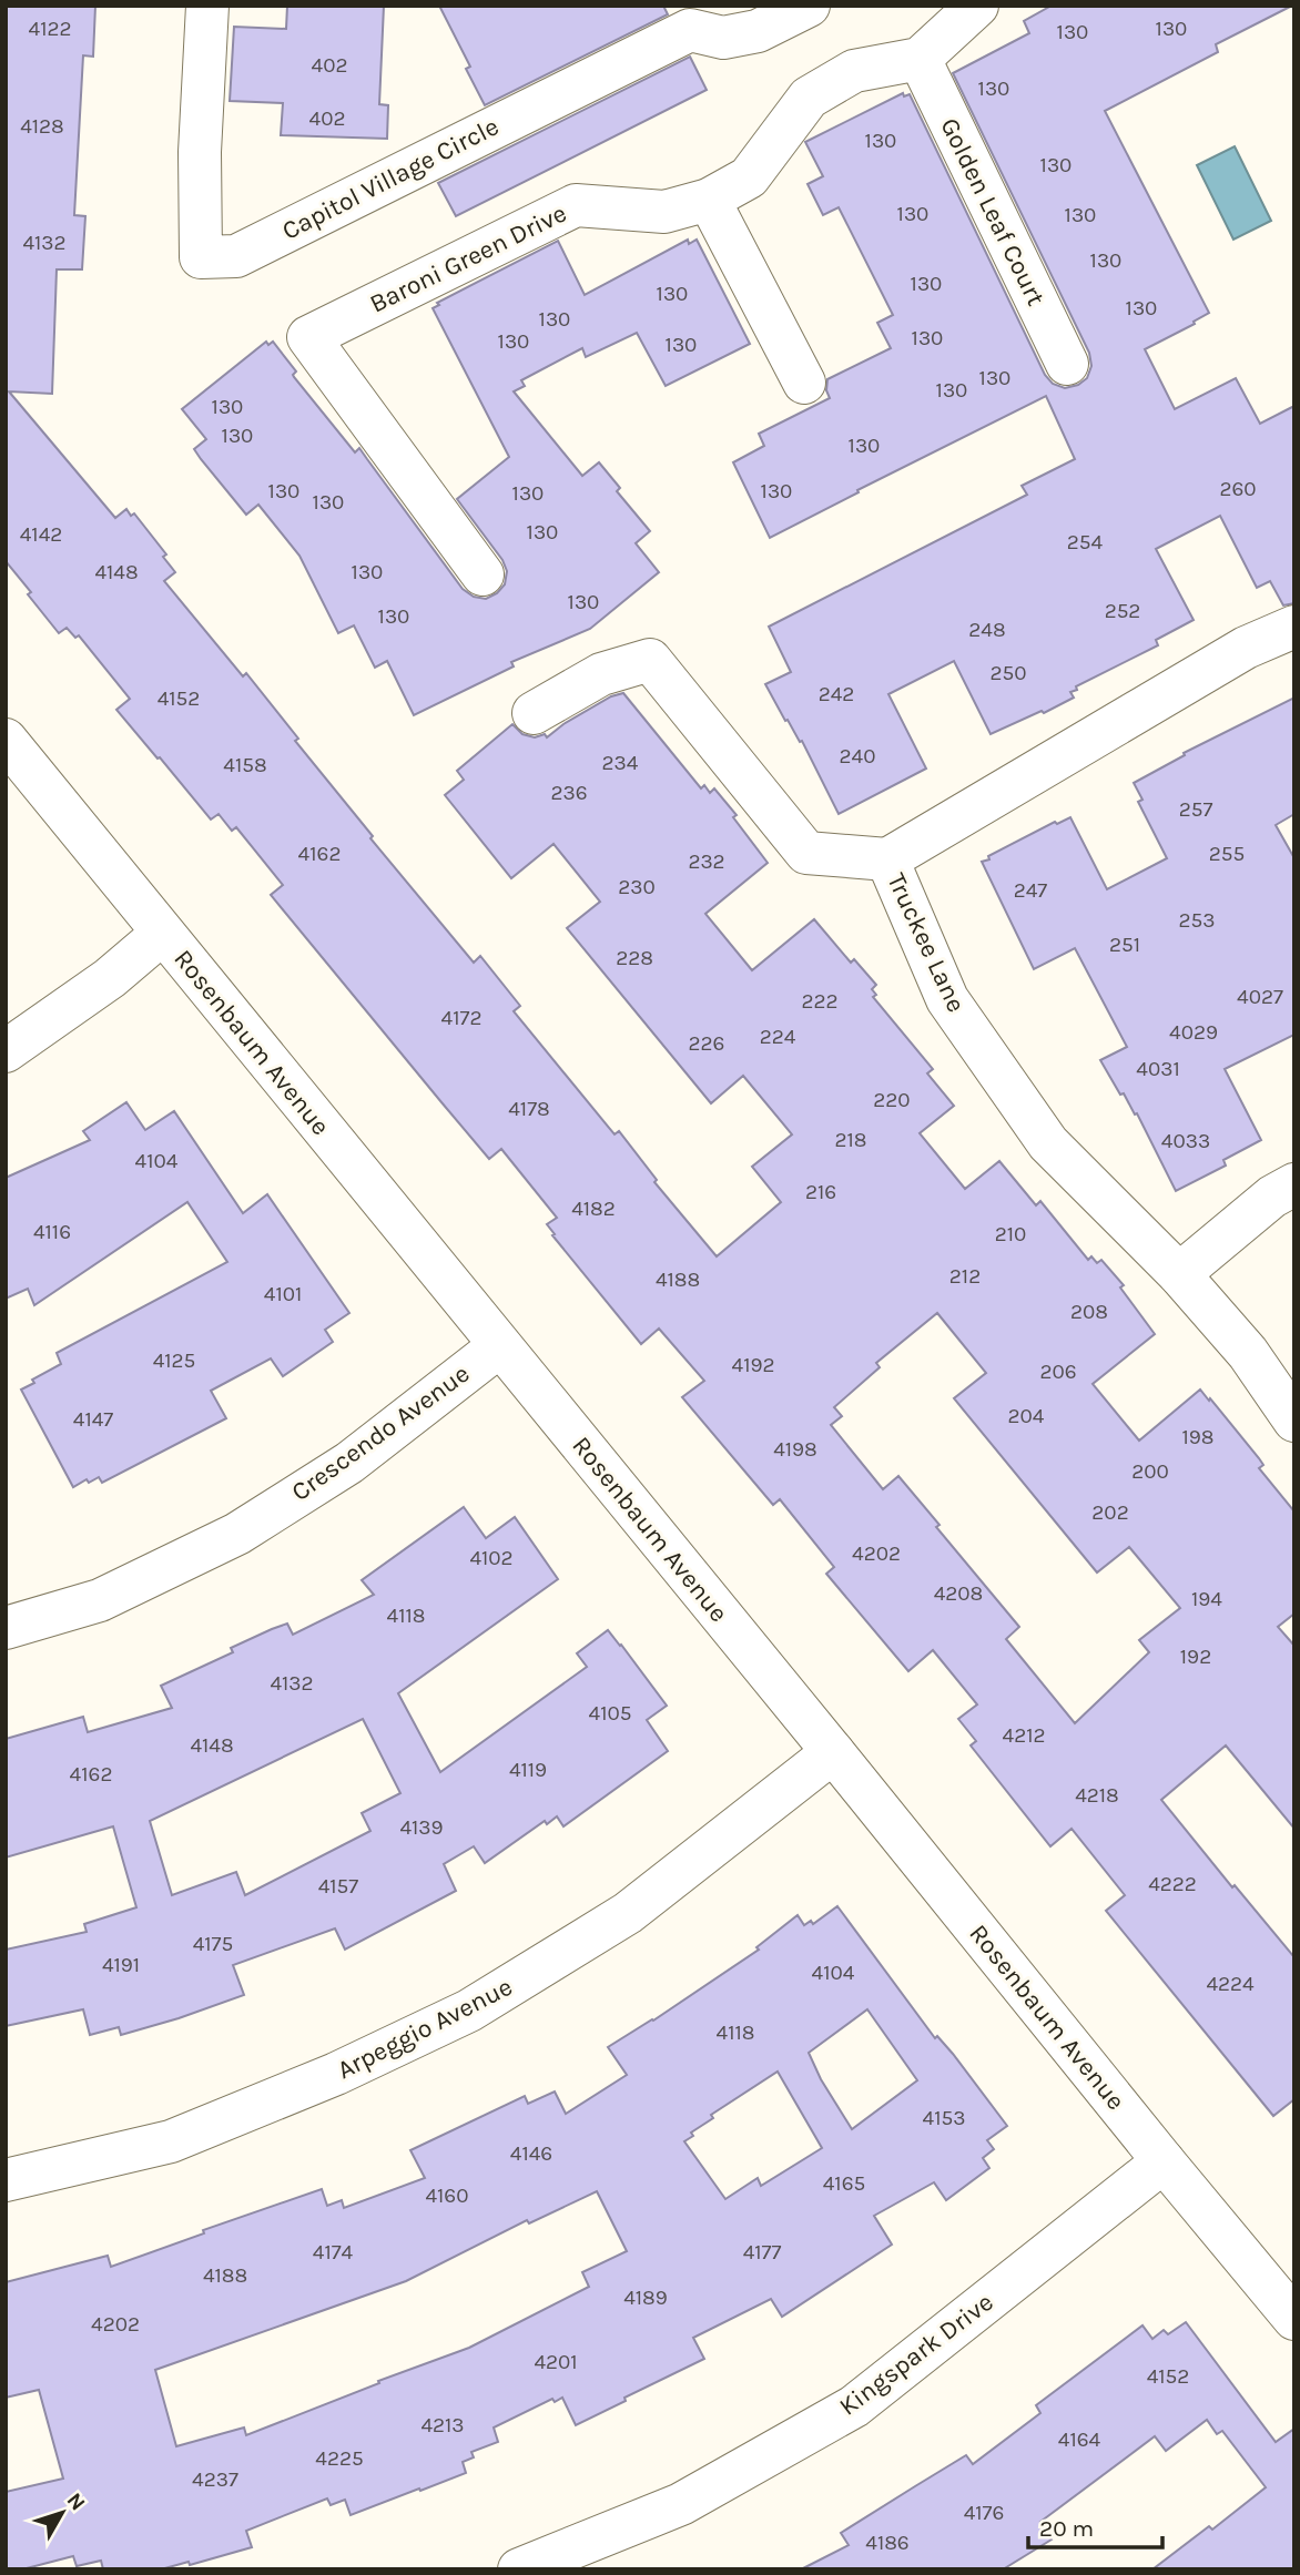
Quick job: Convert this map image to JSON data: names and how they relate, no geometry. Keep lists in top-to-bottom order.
{
  "streets": {
    "street": [
      "Capitol Village Circle",
      "Golden Leaf Court",
      "Baroni Green Drive",
      "Truckee Lane",
      "Rosenbaum Avenue",
      "Crescendo Avenue",
      "Arpeggio Avenue",
      "Kingspark Drive"
    ]
  },
  "crossings": [
    ["Golden Leaf Court", "Baroni Green Drive"],
    ["Rosenbaum Avenue", "Crescendo Avenue"],
    ["Rosenbaum Avenue", "Arpeggio Avenue"],
    ["Rosenbaum Avenue", "Kingspark Drive"]
  ],
  "house_numbers": [
    "4122",
    "130",
    "130",
    "402",
    "130",
    "402",
    "4128",
    "130",
    "130",
    "130",
    "130",
    "4132",
    "130",
    "130",
    "130",
    "130",
    "130",
    "130",
    "130",
    "130",
    "130",
    "130",
    "130",
    "130",
    "130",
    "260",
    "130",
    "130",
    "130",
    "130",
    "130",
    "4142",
    "254",
    "4148",
    "130",
    "130",
    "252",
    "130",
    "248",
    "250",
    "242",
    "4152",
    "240",
    "234",
    "4158",
    "236",
    "257",
    "4162",
    "255",
    "232",
    "230",
    "247",
    "253",
    "251",
    "228",
    "4027",
    "222",
    "4172",
    "4029",
    "224",
    "226",
    "4031",
    "220",
    "4178",
    "218",
    "4033",
    "4104",
    "216",
    "4182",
    "4116",
    "210",
    "212",
    "4188",
    "4101",
    "208",
    "4125",
    "4192",
    "206",
    "204",
    "4147",
    "198",
    "4198",
    "200",
    "202",
    "4202",
    "4102",
    "4208",
    "194",
    "4118",
    "192",
    "4132",
    "4105",
    "4212",
    "4148",
    "4119",
    "4162",
    "4218",
    "4139",
    "4222",
    "4157",
    "4175",
    "4191",
    "4104",
    "4224",
    "4118",
    "4153",
    "4146",
    "4165",
    "4160",
    "4174",
    "4177",
    "4188",
    "4189",
    "4202",
    "4201",
    "4152",
    "4213",
    "4164",
    "4225",
    "4237",
    "4176",
    "4186"
  ],
  "scale_bar": "20 m",
  "north": "top right"
}
